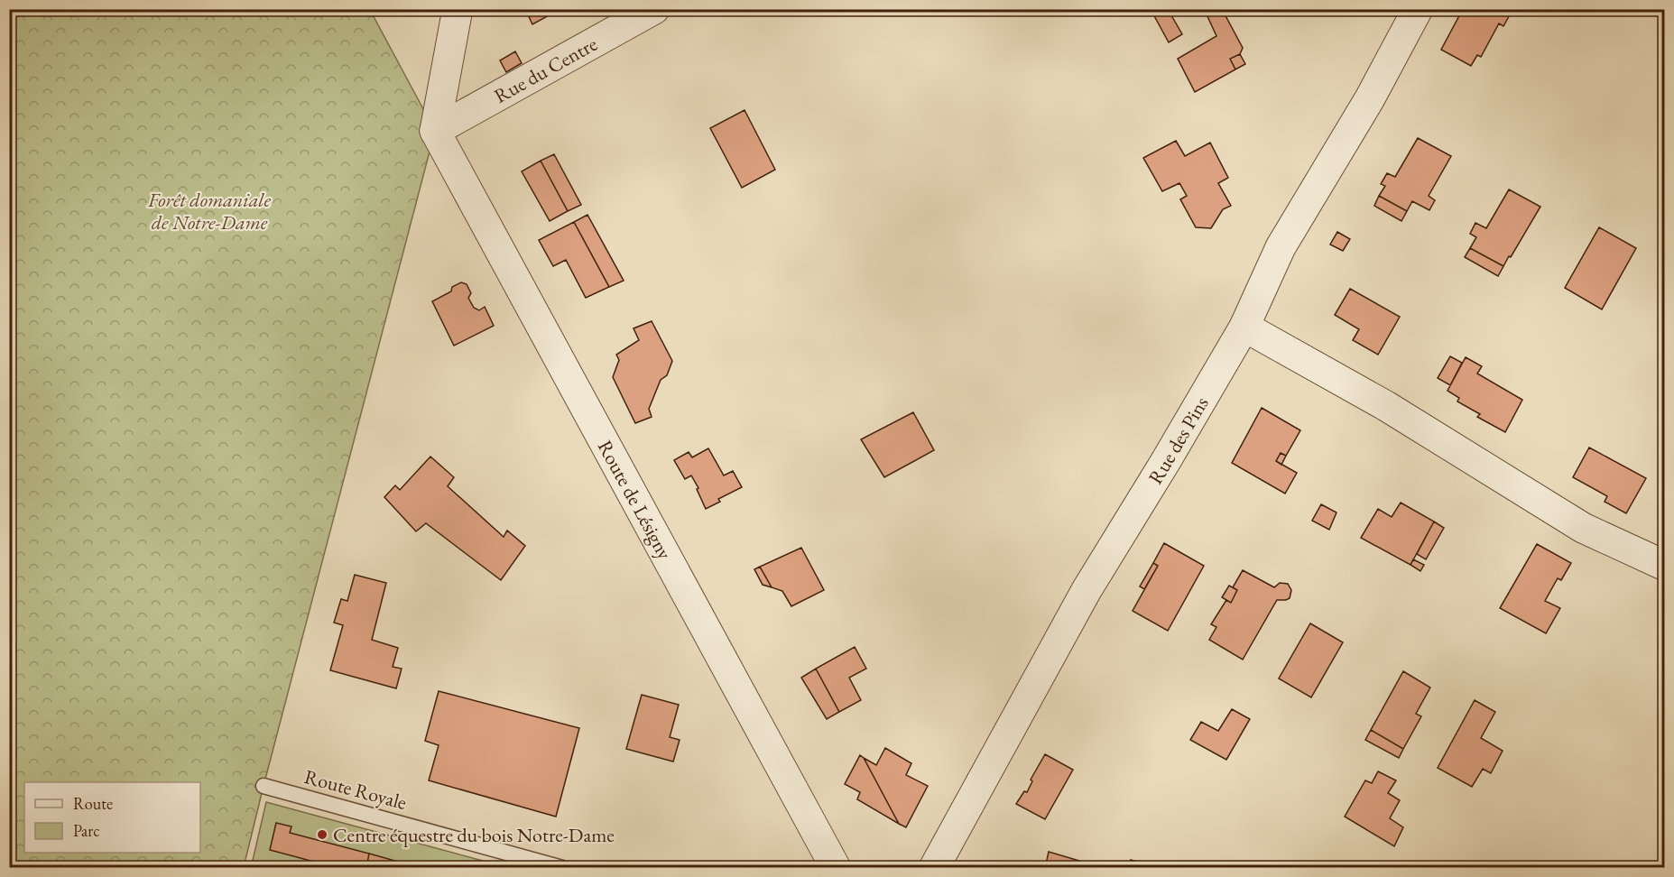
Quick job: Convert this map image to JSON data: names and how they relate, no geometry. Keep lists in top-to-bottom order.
{
  "streets": {
    "street": ["Rue du Centre", "Rue des Pins", "Route de Lésigny"],
    "lane": ["Route Royale"]
  },
  "crossings": [
    ["Rue du Centre", "Route de Lésigny"]
  ],
  "parks": ["Forêt domaniale de Notre-Dame"],
  "places": ["Centre équestre du bois Notre-Dame"],
  "legend": ["Route", "Parc"]
}
